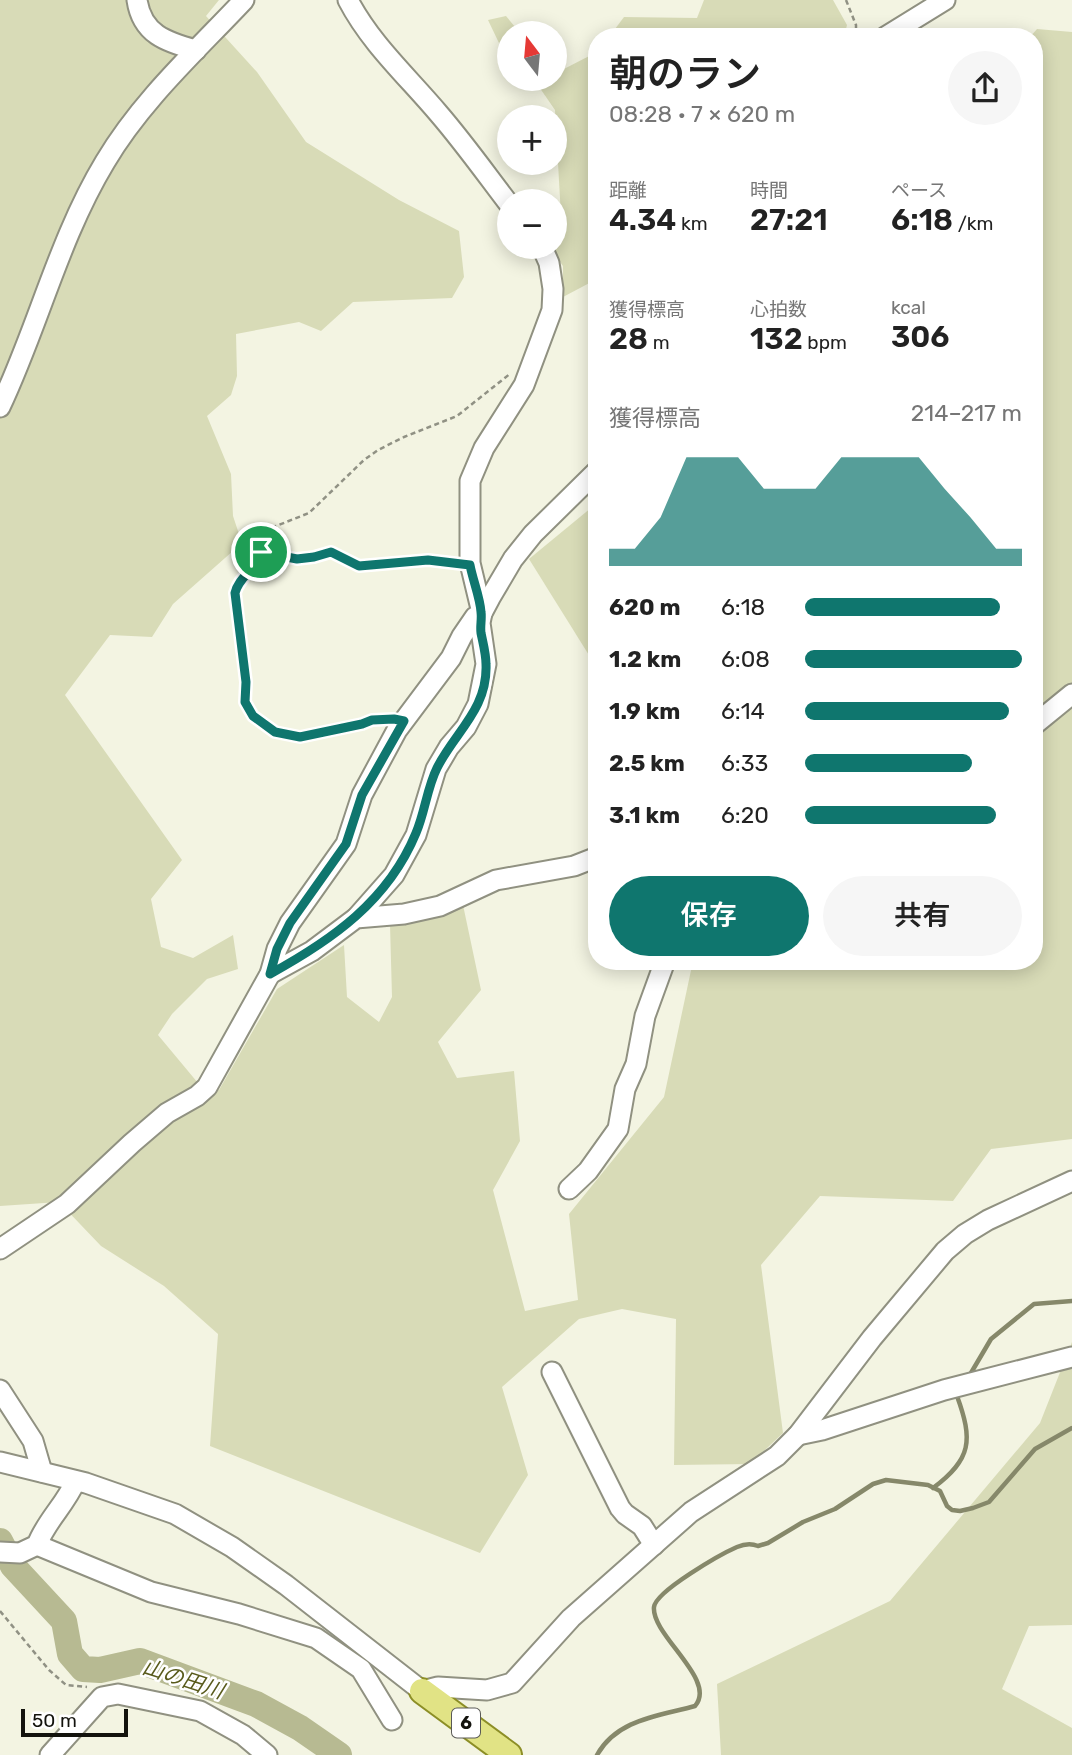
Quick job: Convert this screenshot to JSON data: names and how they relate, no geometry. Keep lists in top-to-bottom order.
{
  "streets": {
    "main road": ["6"]
  },
  "water": ["山の田川"],
  "scale_bar": "50 m",
  "north": "top",
  "page": {
    "map_buttons": ["+", "−"],
    "heading": ["朝のラン", "08:28 · 7 × 620 m"],
    "stats": [
      ["距離", "4.34 km"],
      ["時間", "27:21"],
      ["ペース", "6:18 /km"],
      ["獲得標高", "28 m"],
      ["心拍数", "132 bpm"],
      ["kcal", "306"]
    ],
    "chart": ["獲得標高", "214–217 m"],
    "list": [
      {
        "name": "620 m",
        "note": "6:18"
      },
      {
        "name": "1.2 km",
        "note": "6:08"
      },
      {
        "name": "1.9 km",
        "note": "6:14"
      },
      {
        "name": "2.5 km",
        "note": "6:33"
      },
      {
        "name": "3.1 km",
        "note": "6:20"
      }
    ],
    "buttons": ["保存", "共有"],
    "scale": "50 m"
  }
}
